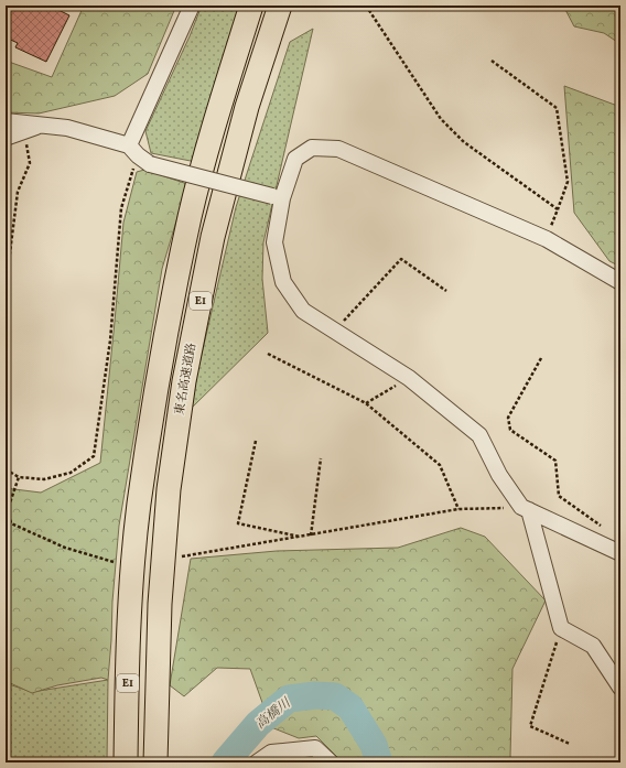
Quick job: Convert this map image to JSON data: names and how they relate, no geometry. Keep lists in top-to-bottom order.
{
  "streets": {
    "highway": ["E1", "東名高速道路"]
  },
  "water": ["高橋川"]
}
